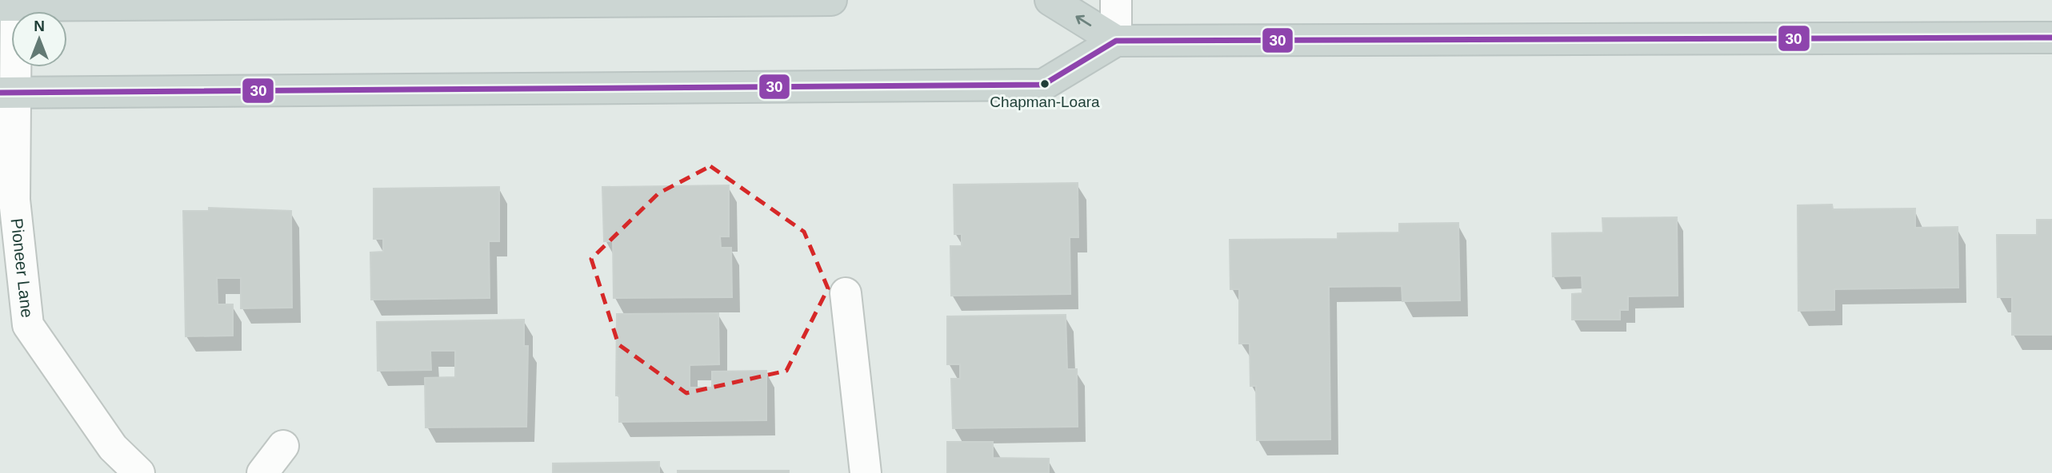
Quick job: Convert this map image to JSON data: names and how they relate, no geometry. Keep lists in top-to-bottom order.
{
  "streets": {
    "street": ["Pioneer Lane"]
  },
  "places": ["Chapman-Loara"],
  "lines": ["transit line 30"],
  "north": "top"
}
